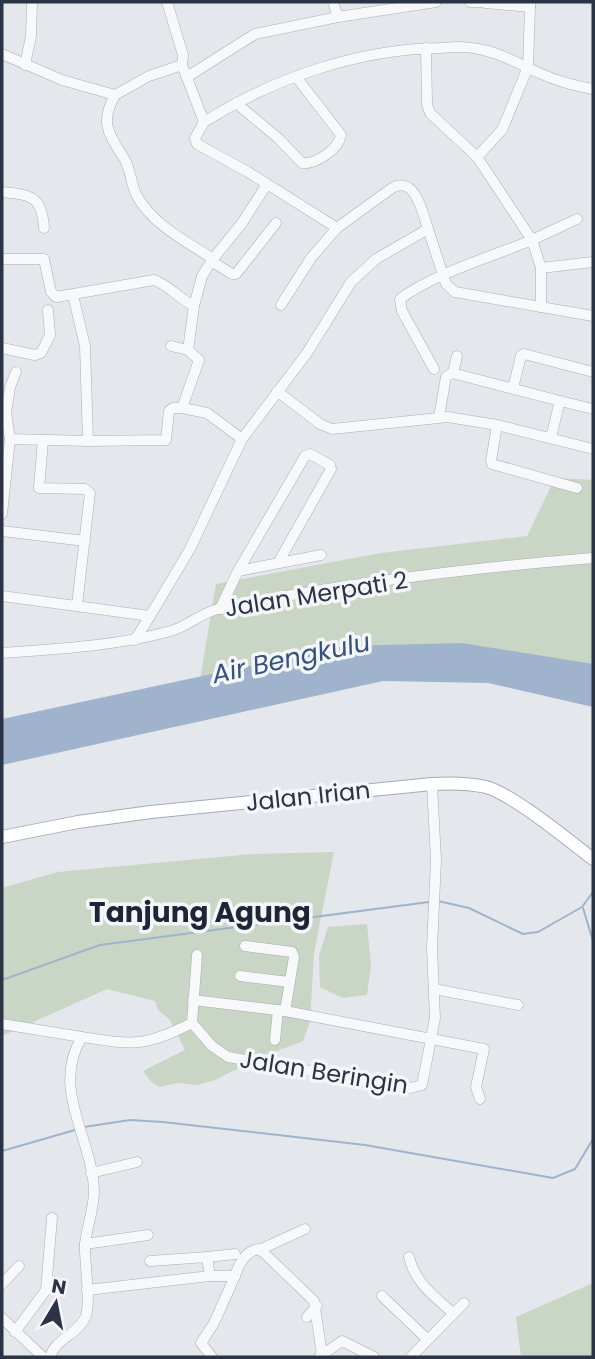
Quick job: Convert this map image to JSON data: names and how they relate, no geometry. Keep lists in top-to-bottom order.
{
  "streets": {
    "main road": ["Jalan Irian"],
    "street": ["Jalan Merpati 2", "Jalan Beringin"]
  },
  "crossings": [
    ["Jalan Irian", "Jalan Beringin"]
  ],
  "districts": ["Tanjung Agung"],
  "water": ["Air Bengkulu"],
  "north": "top"
}
